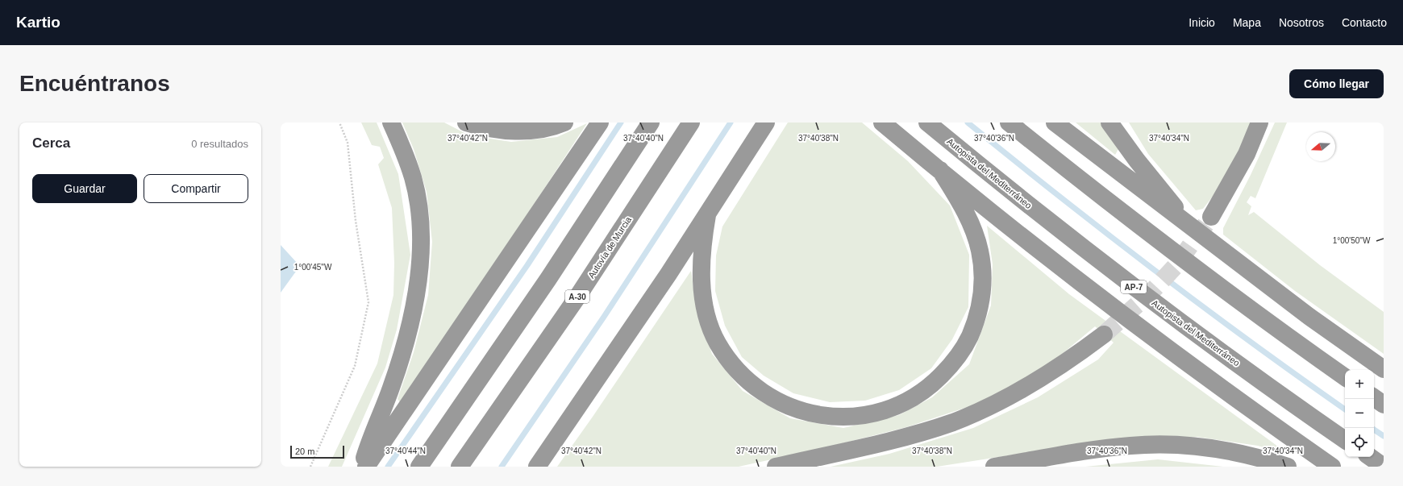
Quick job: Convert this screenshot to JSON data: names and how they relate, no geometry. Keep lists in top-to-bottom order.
{
  "streets": {
    "highway": [
      "Autopista del Mediterráneo",
      "Autovía de Murcia",
      "AP-7",
      "A-30"
    ]
  },
  "scale_bar": "20 m",
  "north": "left",
  "page": {
    "header": "Kartio",
    "nav": [
      "Inicio",
      "Mapa",
      "Nosotros",
      "Contacto"
    ],
    "buttons": [
      "Cómo llegar",
      ["Guardar", "Compartir"]
    ],
    "title": "Encuéntranos",
    "heading": ["Cerca", "0 resultados"],
    "map_buttons": ["+", "−"],
    "scale": "20 m"
  },
  "coordinates": [
    "37°40'42\"N",
    "37°40'40\"N",
    "37°40'38\"N",
    "37°40'36\"N",
    "37°40'34\"N",
    "1°00'50\"W",
    "1°00'45\"W",
    "37°40'44\"N"
  ]
}
